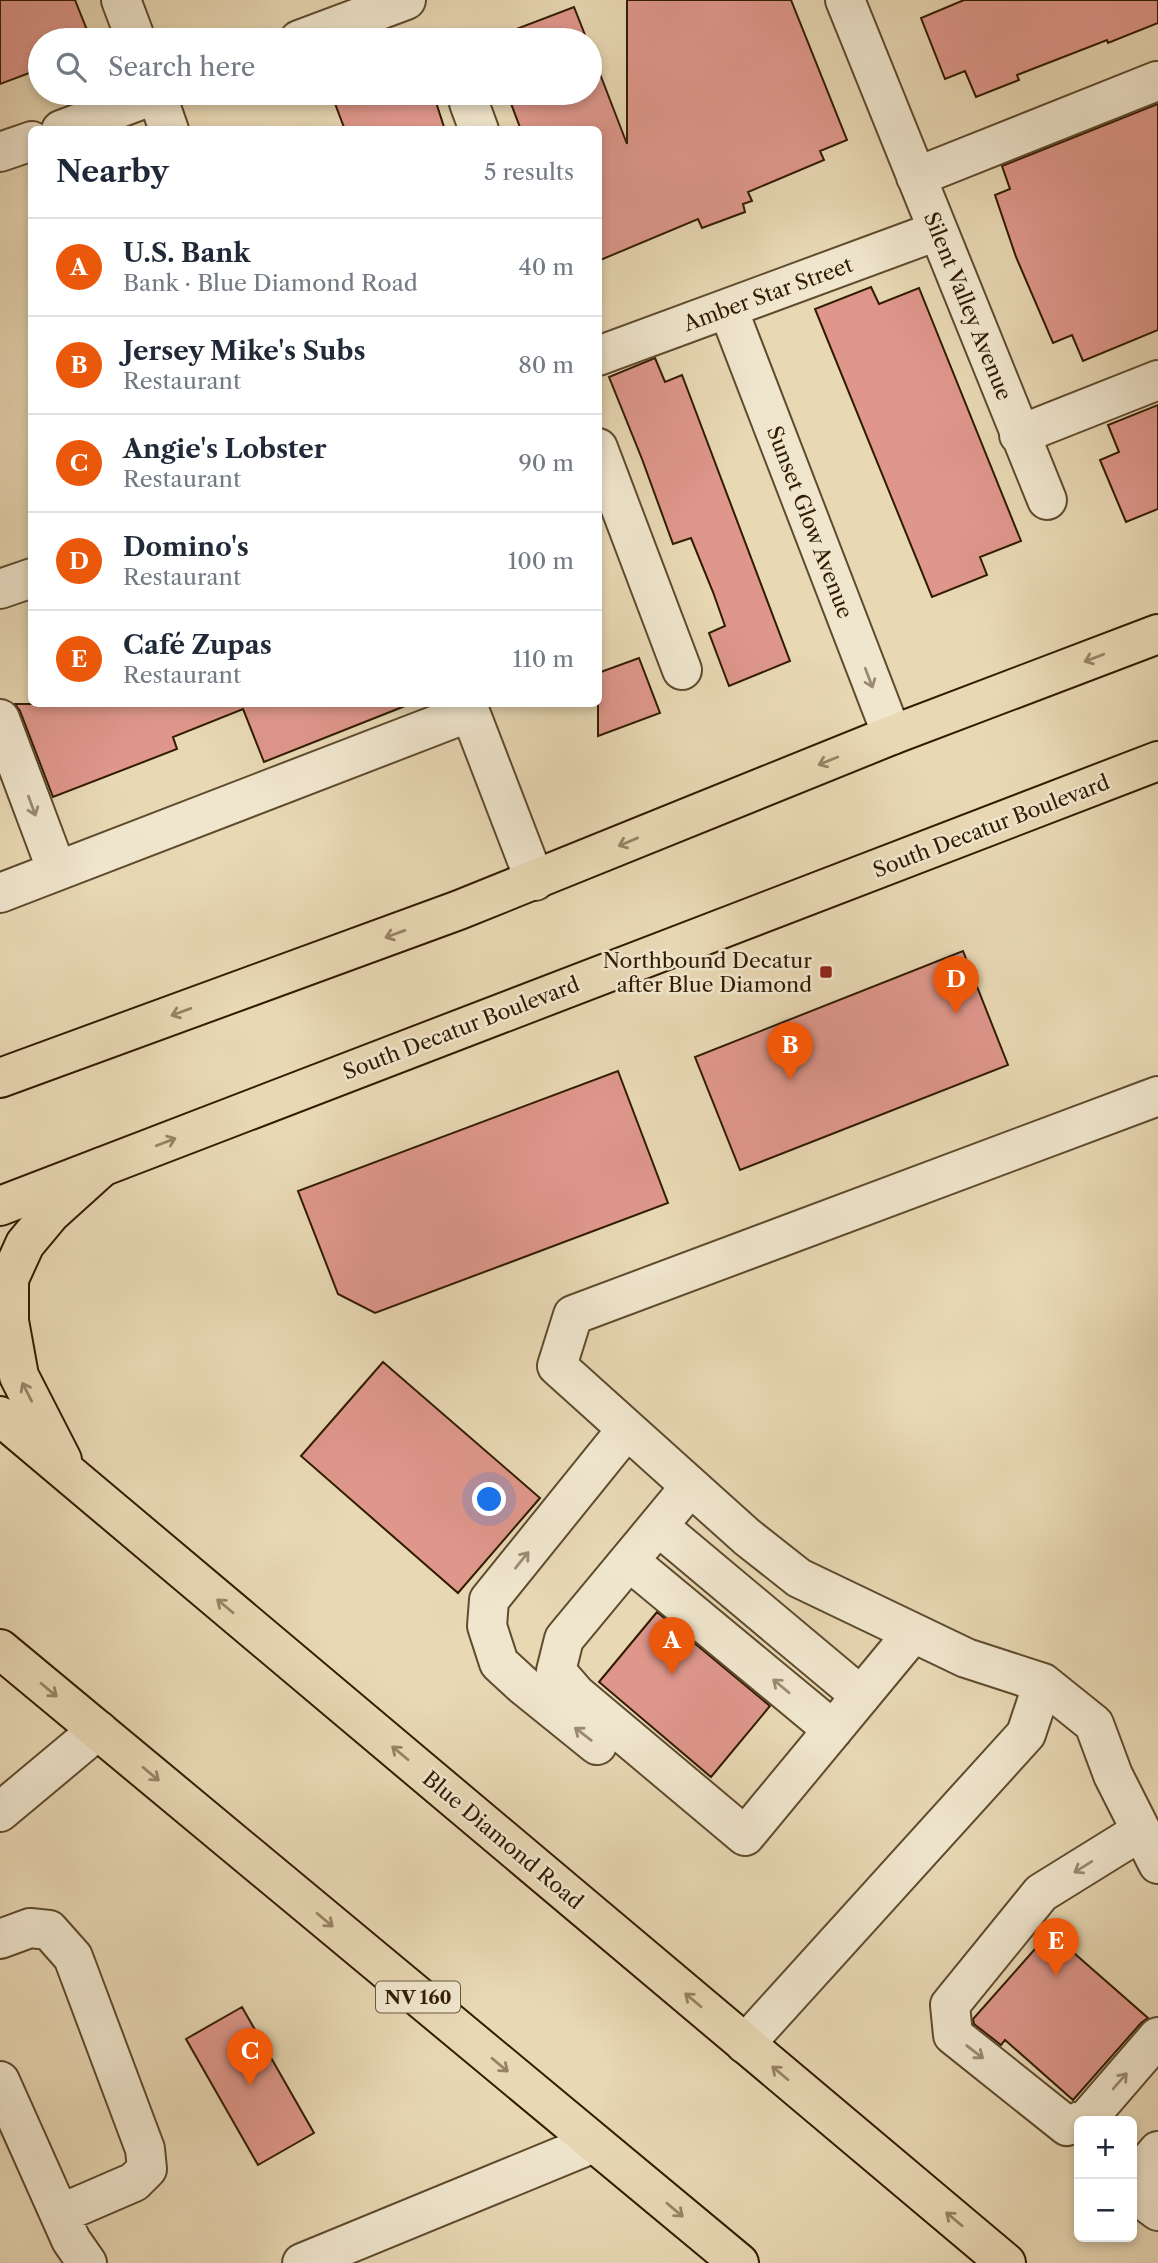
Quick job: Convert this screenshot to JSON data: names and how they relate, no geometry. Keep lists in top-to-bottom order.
{
  "streets": {
    "main road": ["South Decatur Boulevard", "Blue Diamond Road", "NV 160"],
    "street": ["Amber Star Street", "Silent Valley Avenue", "Sunset Glow Avenue"]
  },
  "crossings": [
    ["Amber Star Street", "Silent Valley Avenue"],
    ["Amber Star Street", "Sunset Glow Avenue"]
  ],
  "places": {
    "transit": ["Northbound Decatur after Blue Diamond"]
  },
  "page": {
    "search": "Search here",
    "heading": ["Nearby", "5 results"],
    "list": [
      {
        "mark": "A",
        "name": "U.S. Bank",
        "note": "Bank · Blue Diamond Road",
        "value": "40 m"
      },
      {
        "mark": "B",
        "name": "Jersey Mike's Subs",
        "note": "Restaurant",
        "value": "80 m"
      },
      {
        "mark": "C",
        "name": "Angie's Lobster",
        "note": "Restaurant",
        "value": "90 m"
      },
      {
        "mark": "D",
        "name": "Domino's",
        "note": "Restaurant",
        "value": "100 m"
      },
      {
        "mark": "E",
        "name": "Café Zupas",
        "note": "Restaurant",
        "value": "110 m"
      }
    ],
    "pins": [
      "D",
      "B",
      "A",
      "E",
      "C"
    ],
    "map_buttons": ["+", "−"]
  }
}
